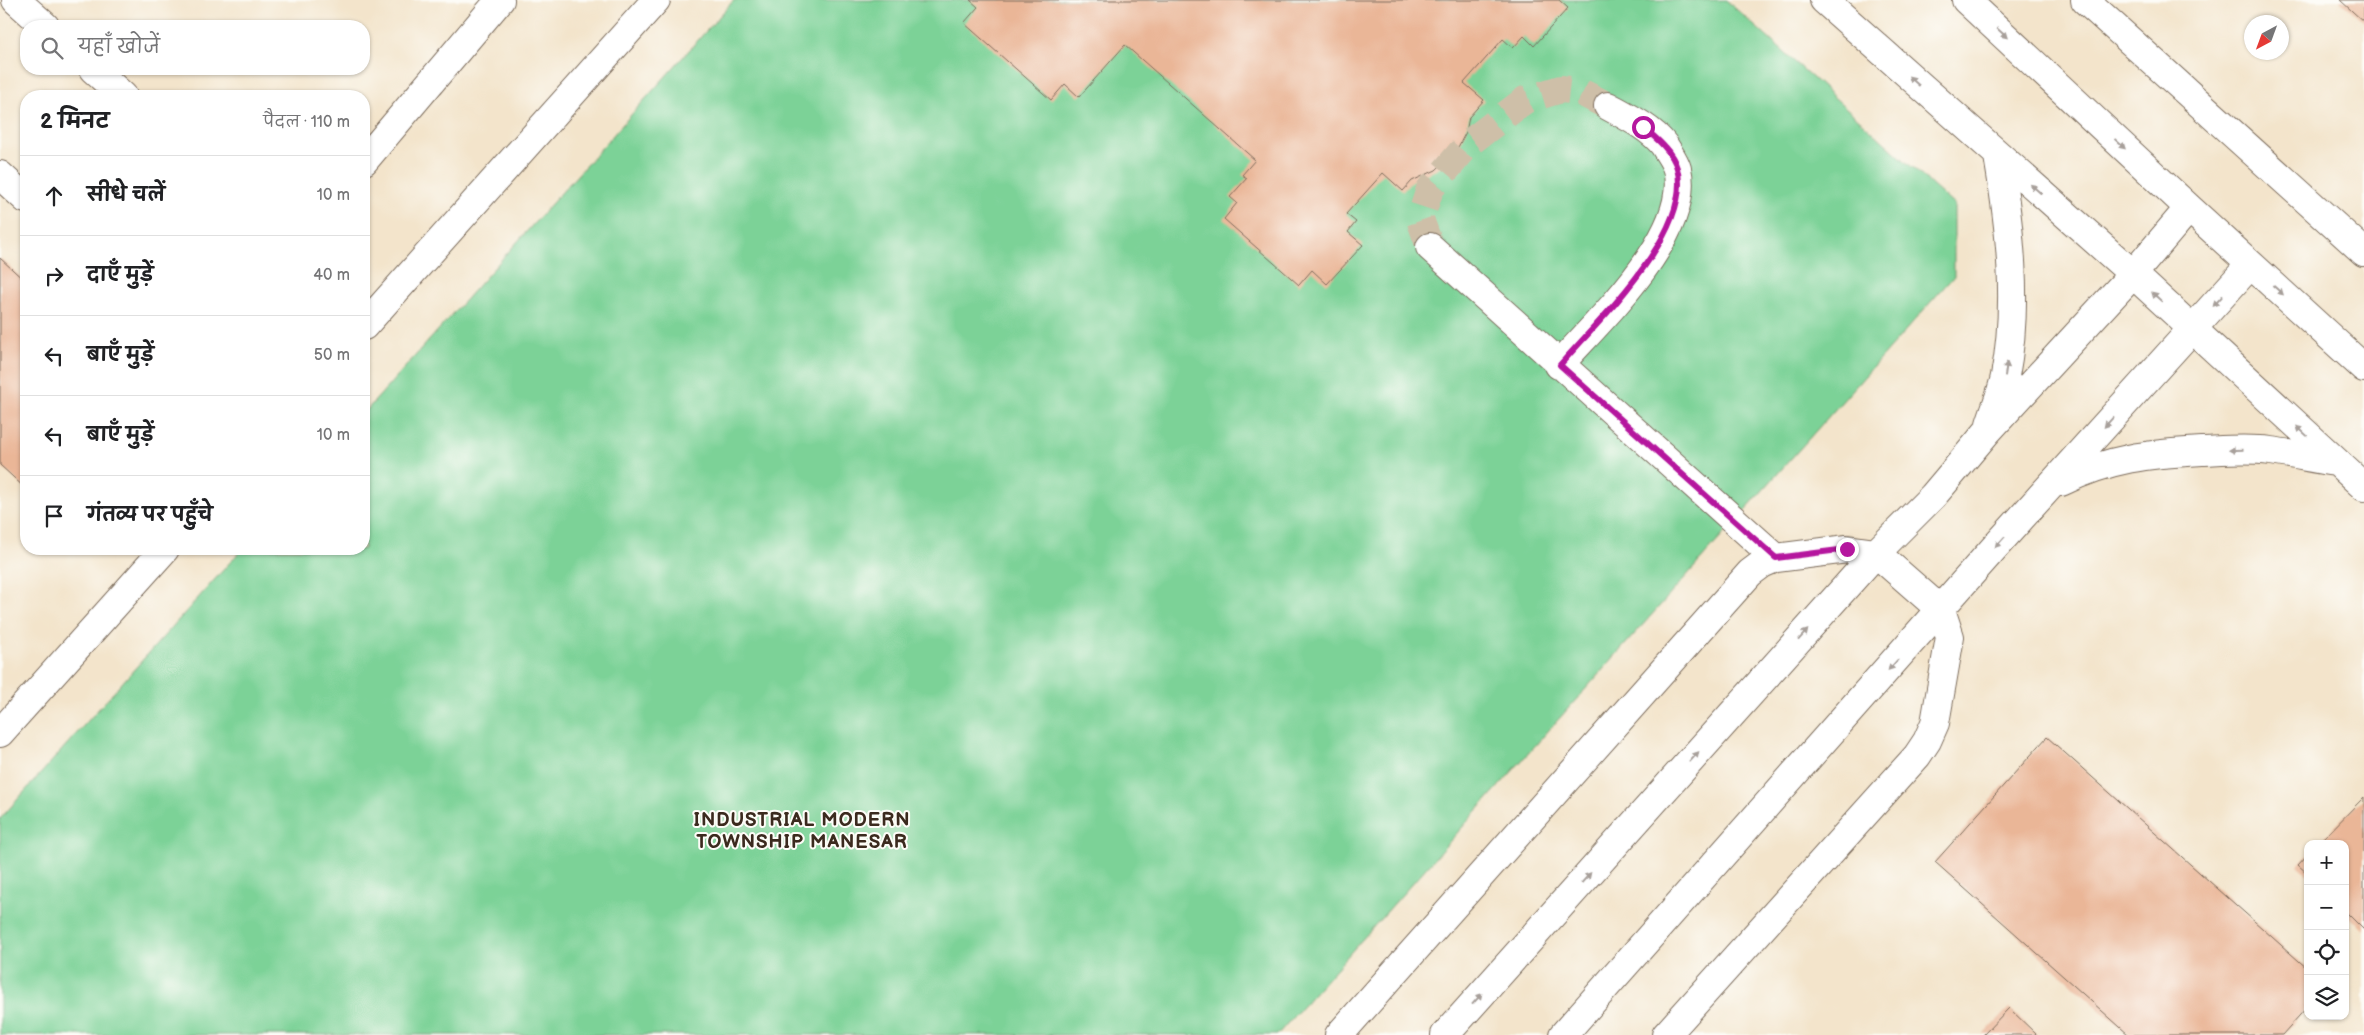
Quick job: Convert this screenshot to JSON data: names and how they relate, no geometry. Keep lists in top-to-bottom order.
{
  "districts": ["INDUSTRIAL MODERN TOWNSHIP MANESAR"],
  "north": "bottom left",
  "page": {
    "search": "यहाँ खोजें",
    "heading": ["2 मिनट", "पैदल · 110 m"],
    "list": [
      ["सीधे चलें", "10 m"],
      ["दाएँ मुड़ें", "40 m"],
      ["बाएँ मुड़ें", "50 m"],
      ["बाएँ मुड़ें", "10 m"],
      "गंतव्य पर पहुँचे"
    ],
    "map_buttons": ["+", "−"]
  }
}
